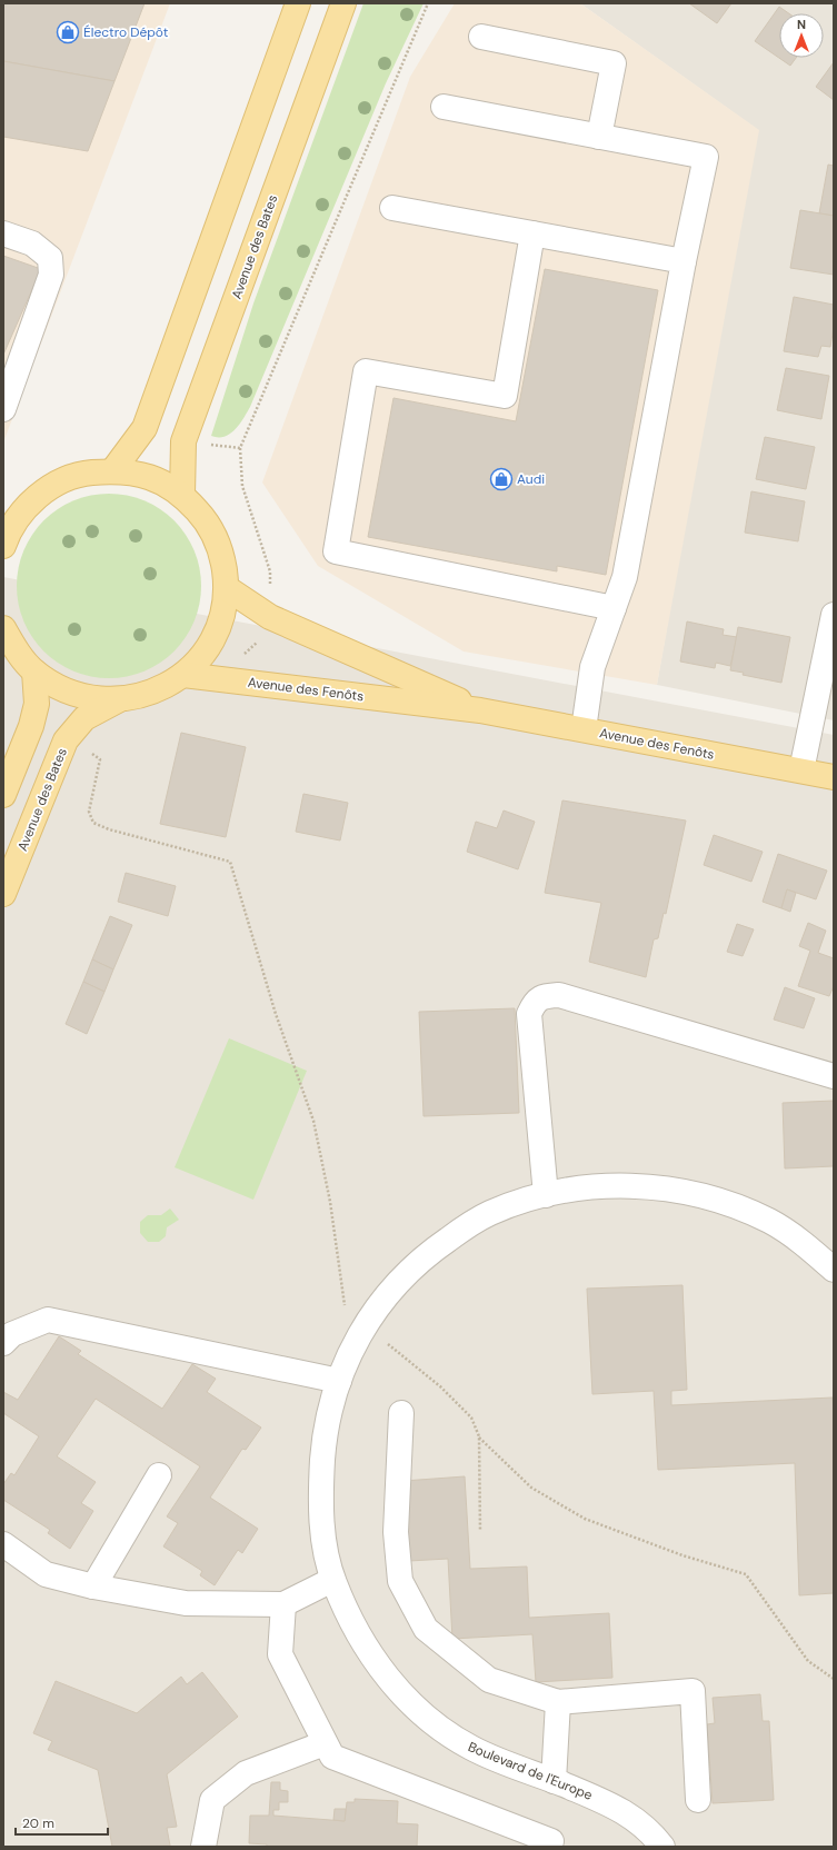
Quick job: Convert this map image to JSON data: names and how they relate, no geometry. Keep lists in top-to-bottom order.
{
  "streets": {
    "main road": ["Avenue des Bates", "Avenue des Fenôts"],
    "street": ["Boulevard de l'Europe"]
  },
  "places": {
    "shop": ["Électro Dépôt", "Audi"]
  },
  "scale_bar": "20 m",
  "north": "top"
}
